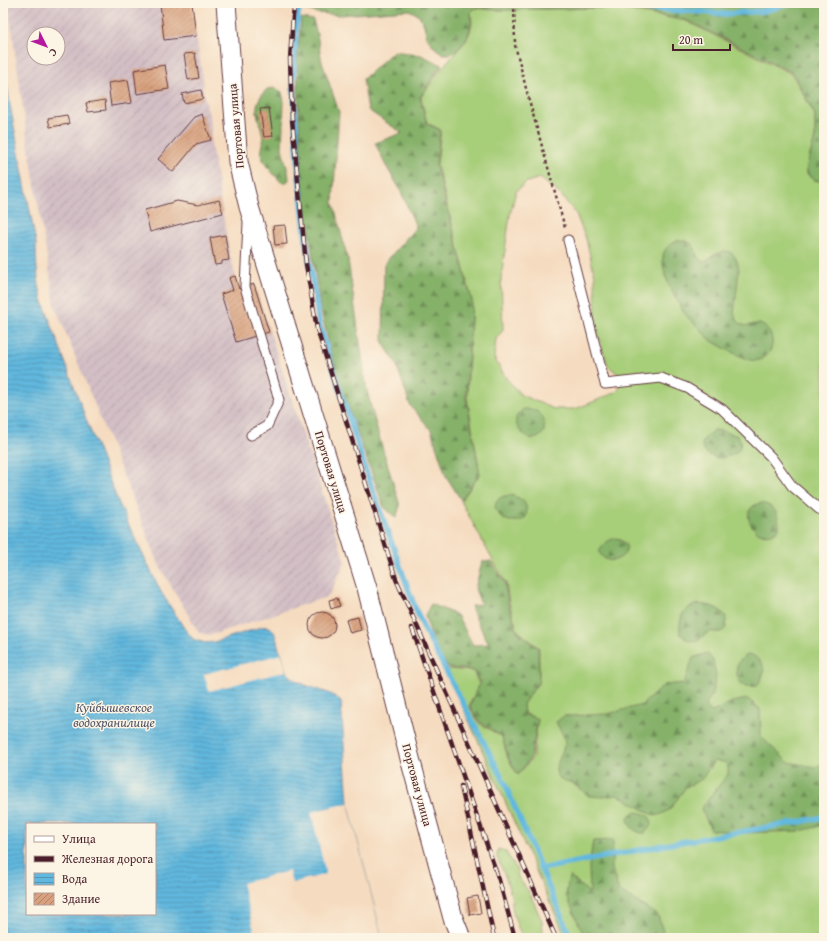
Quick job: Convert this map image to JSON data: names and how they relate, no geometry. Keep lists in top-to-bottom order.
{
  "streets": {
    "street": ["Портовая улица"]
  },
  "water": ["Куйбышевское водохранилище"],
  "legend": [
    "Улица",
    "Железная дорога",
    "Вода",
    "Здание"
  ],
  "scale_bar": "20 m",
  "north": "bottom right"
}
